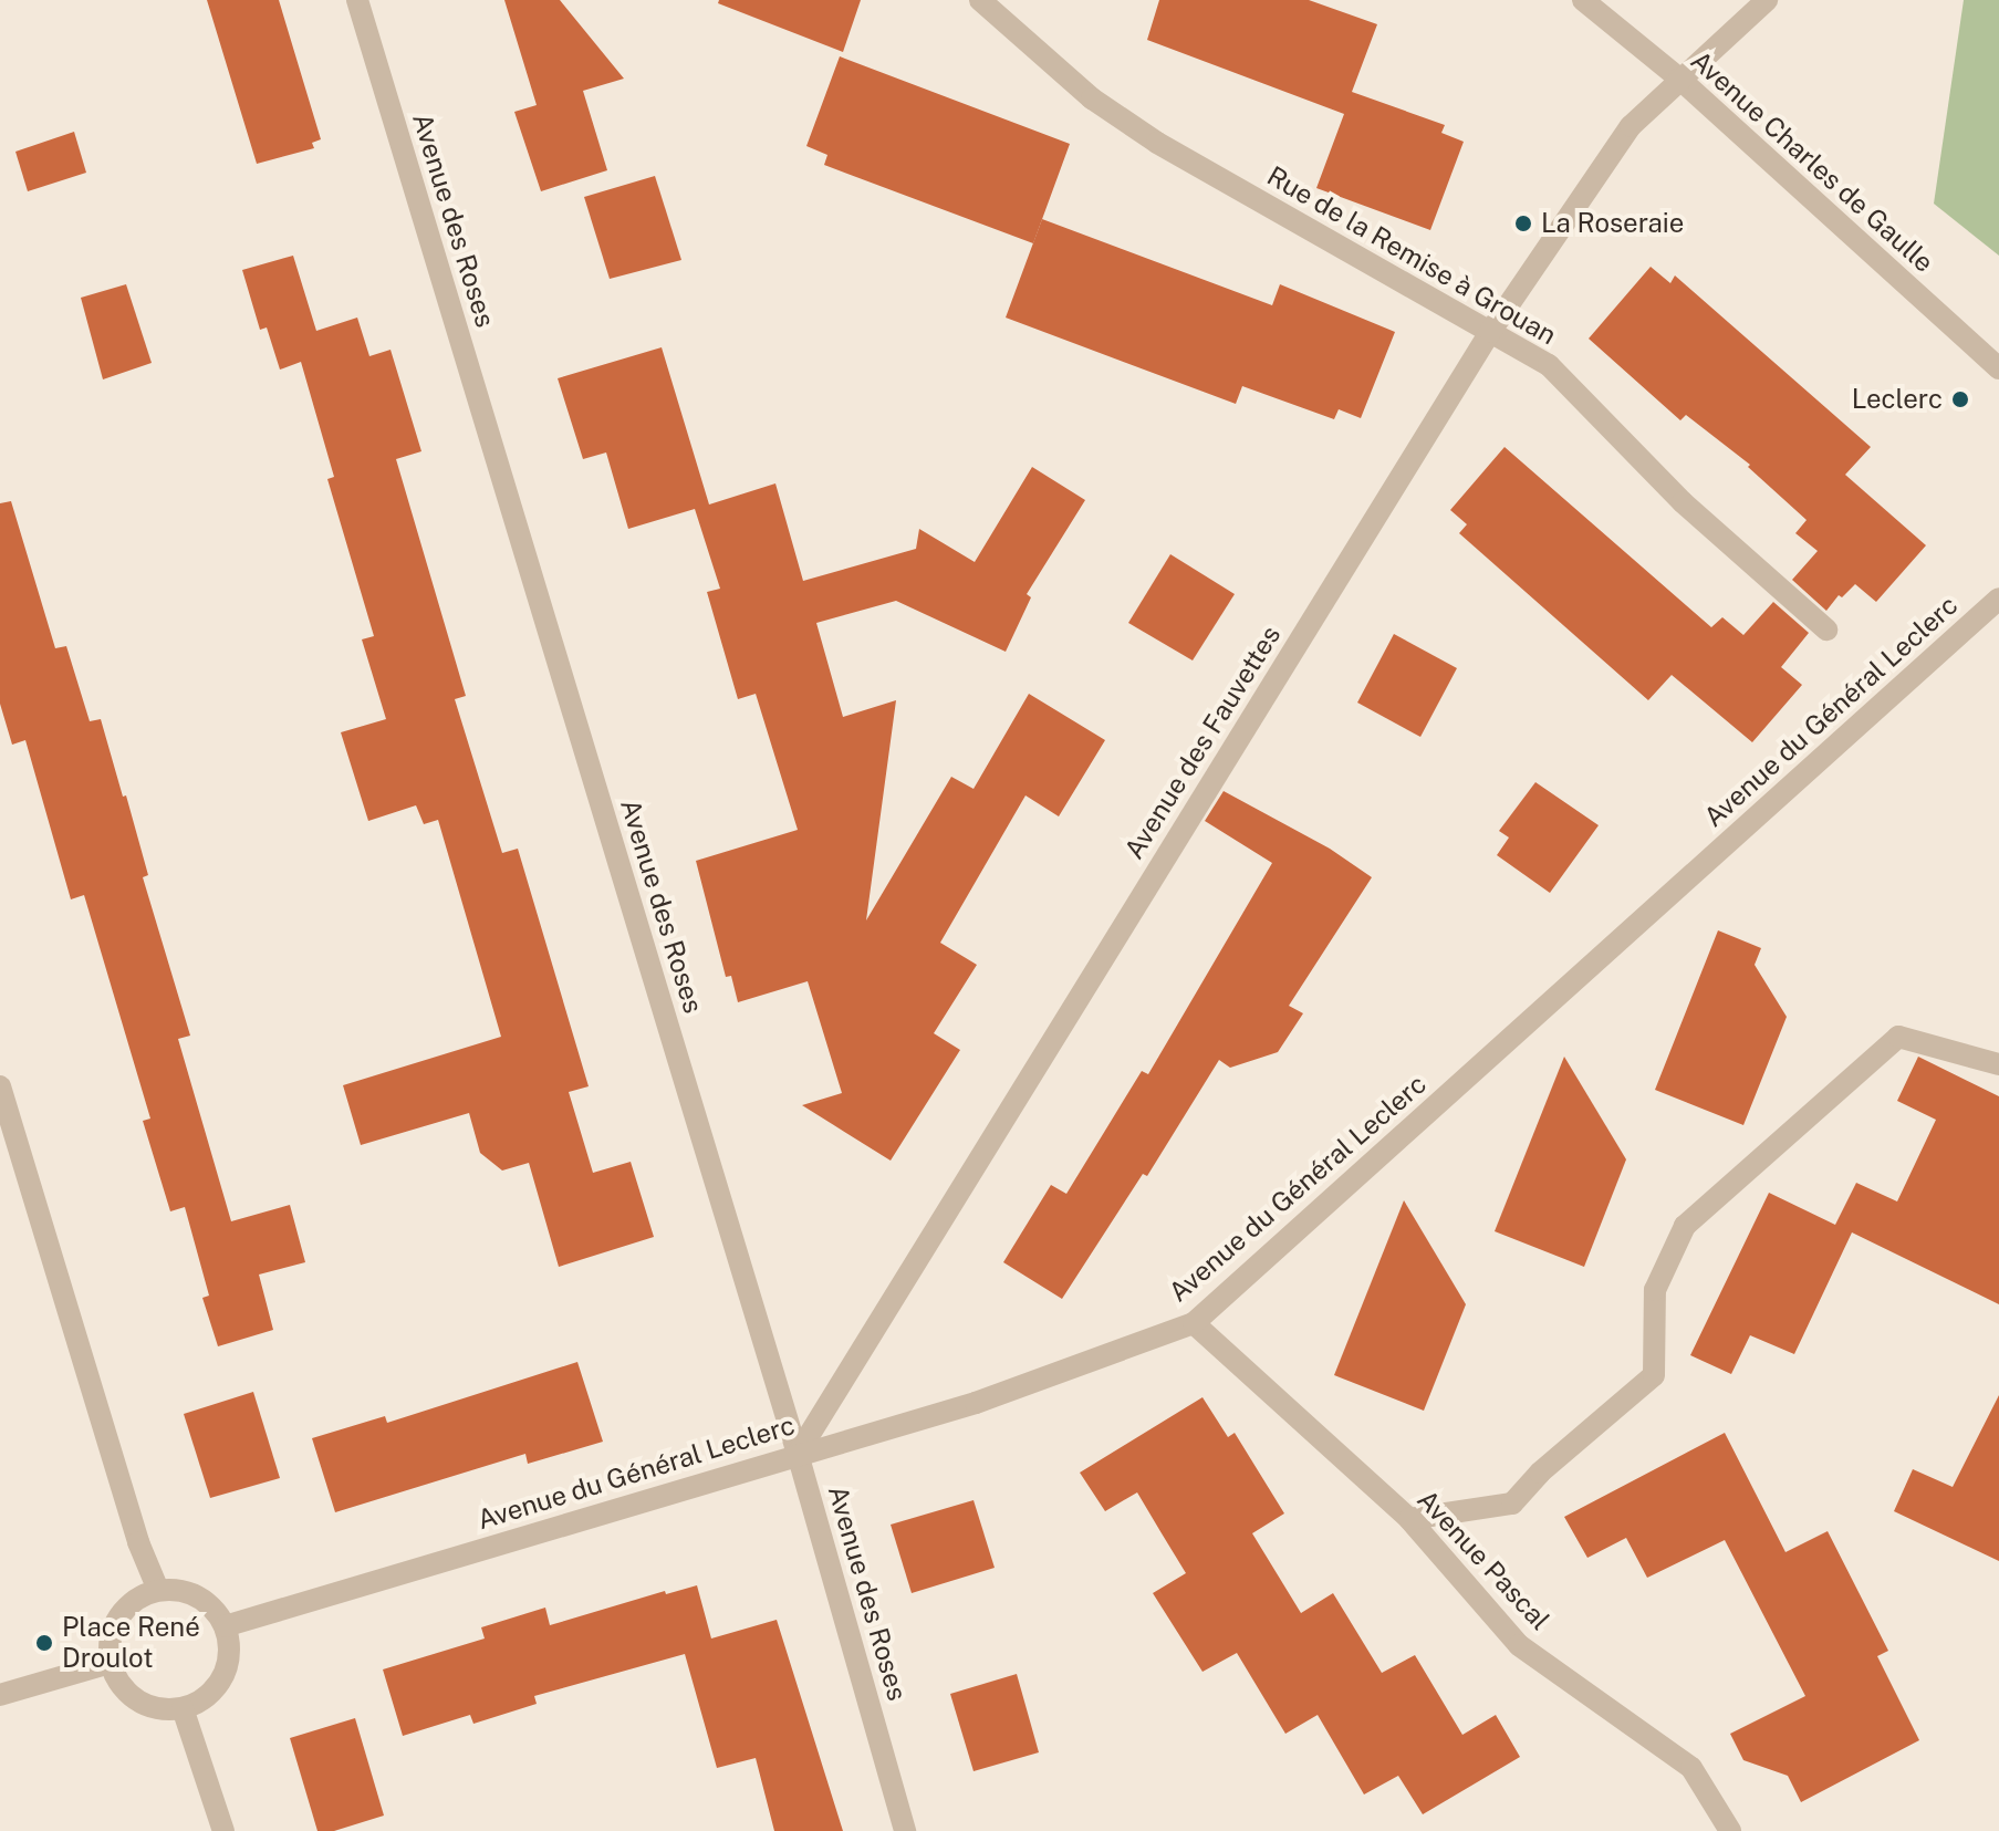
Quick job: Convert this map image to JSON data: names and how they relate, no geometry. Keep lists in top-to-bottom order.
{
  "streets": {
    "street": [
      "Avenue Charles de Gaulle",
      "Avenue des Roses",
      "Rue de la Remise à Grouan",
      "Avenue du Général Leclerc",
      "Avenue des Fauvettes",
      "Avenue Pascal"
    ]
  },
  "crossings": [
    ["Avenue Charles de Gaulle", "Avenue des Fauvettes"],
    ["Avenue des Roses", "Avenue du Général Leclerc"],
    ["Avenue des Roses", "Avenue des Fauvettes"],
    ["Rue de la Remise à Grouan", "Avenue des Fauvettes"],
    ["Avenue du Général Leclerc", "Avenue des Fauvettes"],
    ["Avenue du Général Leclerc", "Avenue Pascal"]
  ],
  "places": ["La Roseraie", "Leclerc", "Place René Droulot"]
}
